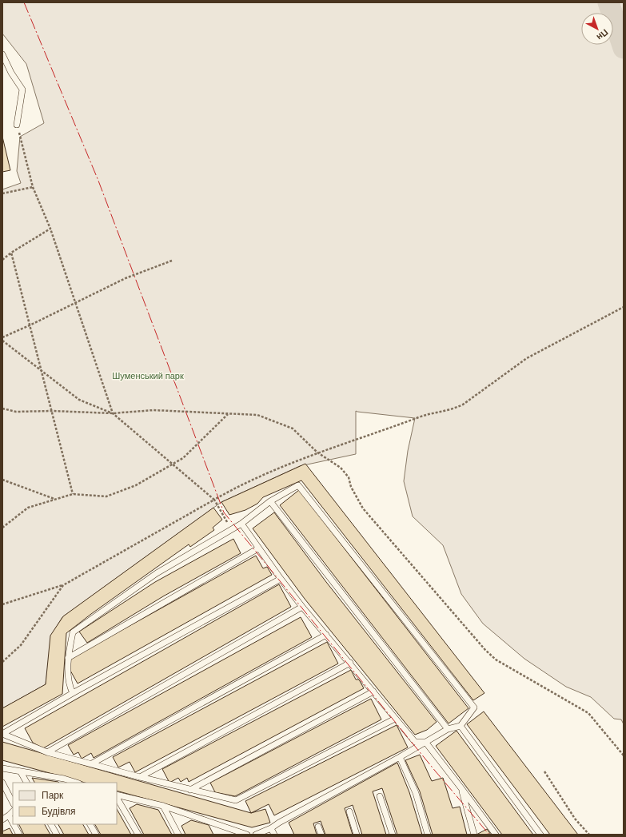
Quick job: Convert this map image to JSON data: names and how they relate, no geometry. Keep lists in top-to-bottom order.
{
  "parks": ["Шуменський парк"],
  "legend": ["Парк", "Будівля"],
  "north": "bottom right"
}
